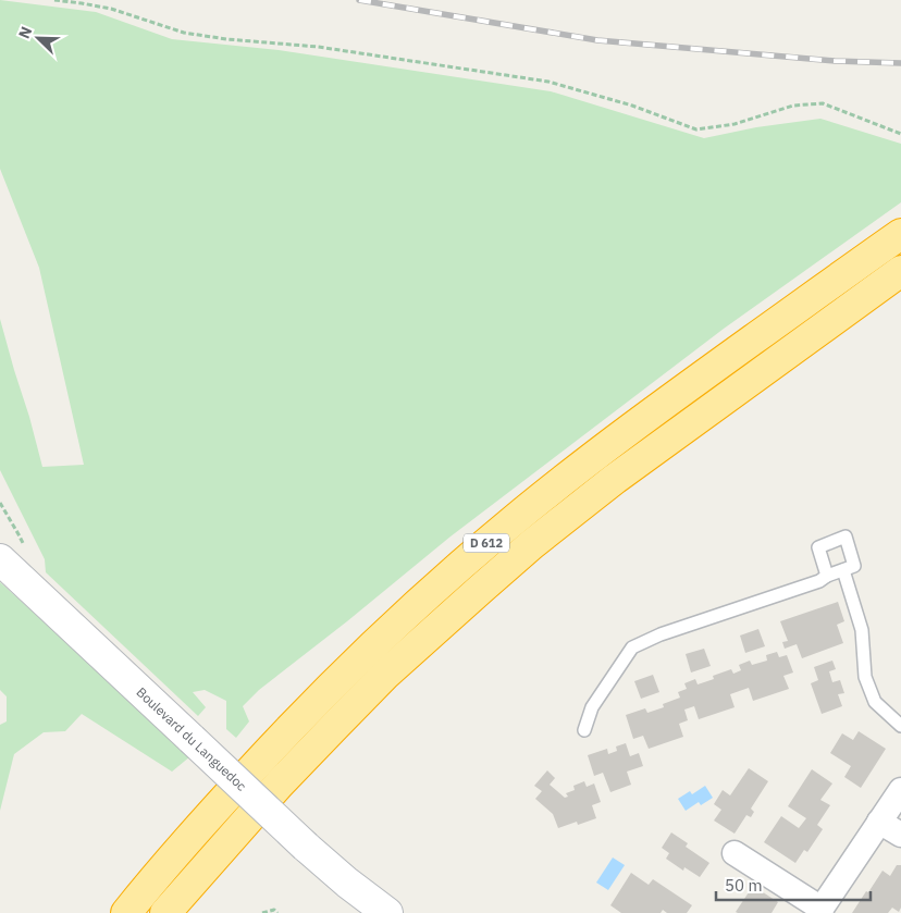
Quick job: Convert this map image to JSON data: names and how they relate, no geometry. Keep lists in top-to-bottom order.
{
  "streets": {
    "highway": ["D 612"],
    "street": ["Boulevard du Languedoc"]
  },
  "scale_bar": "50 m",
  "north": "top left"
}
